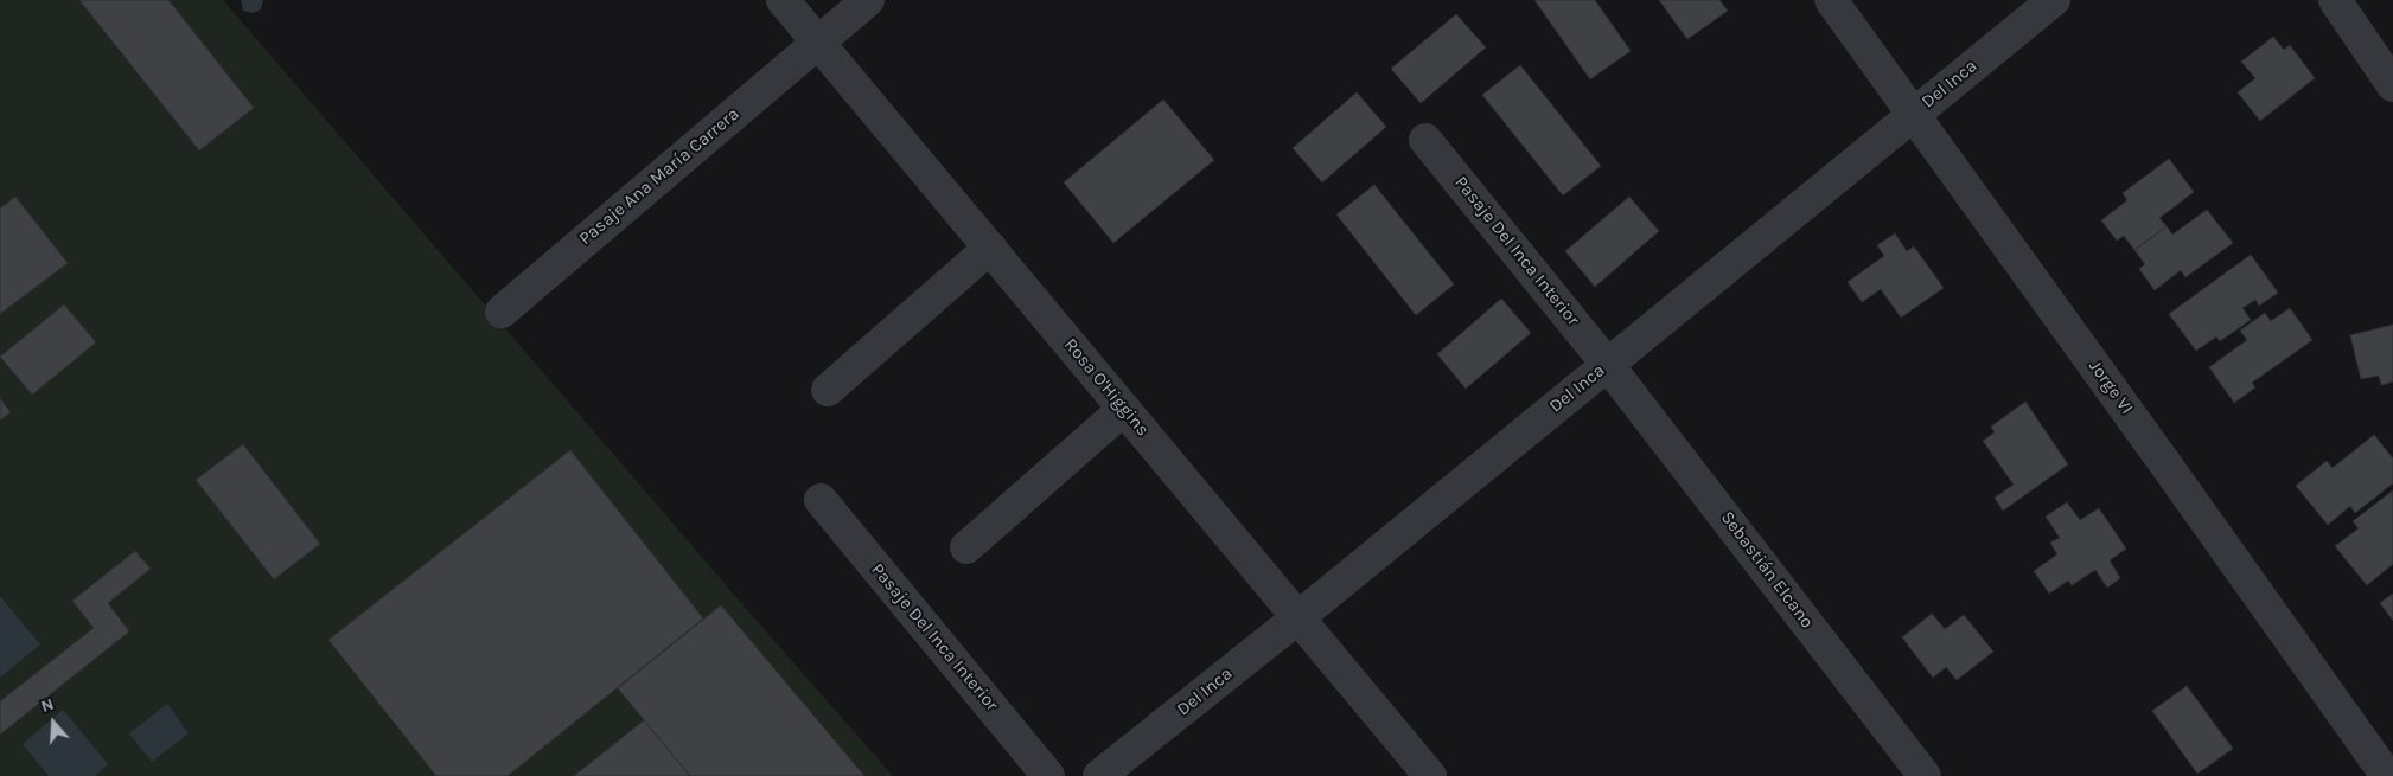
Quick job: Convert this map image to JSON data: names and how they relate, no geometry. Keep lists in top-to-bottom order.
{
  "streets": {
    "street": [
      "Del Inca",
      "Pasaje Ana María Carrera",
      "Pasaje Del Inca Interior",
      "Rosa O'Higgins",
      "Jorge VI",
      "Sebastián Elcano"
    ]
  },
  "crossings": [
    ["Del Inca", "Pasaje Del Inca Interior"],
    ["Del Inca", "Rosa O'Higgins"],
    ["Del Inca", "Jorge VI"],
    ["Del Inca", "Sebastián Elcano"],
    ["Pasaje Ana María Carrera", "Rosa O'Higgins"],
    ["Pasaje Del Inca Interior", "Sebastián Elcano"]
  ],
  "north": "top"
}
